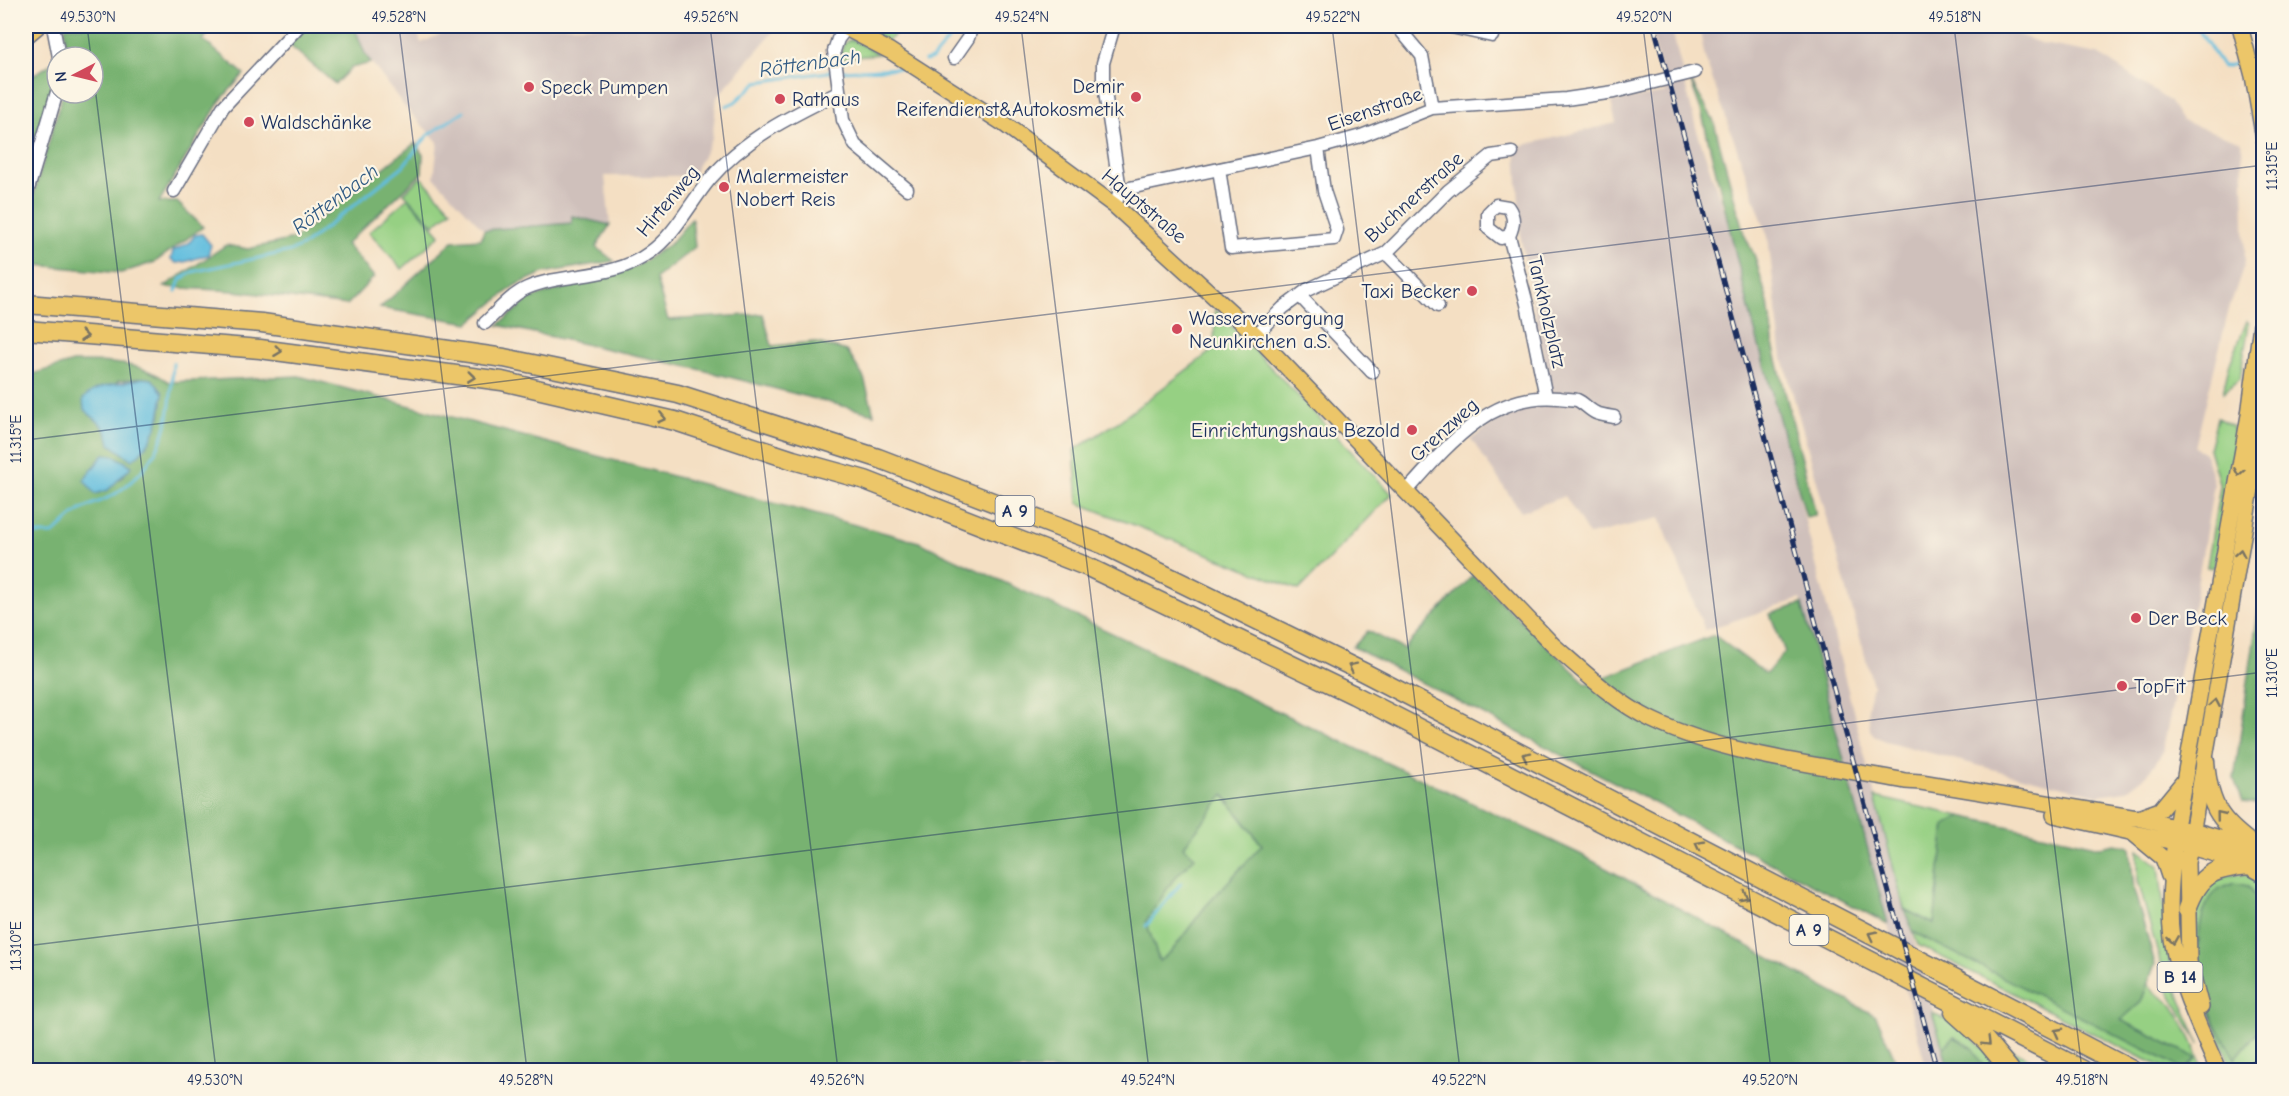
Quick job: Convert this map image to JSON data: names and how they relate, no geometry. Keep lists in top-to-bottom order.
{
  "streets": {
    "highway": ["A 9"],
    "main road": ["Hauptstraße", "B 14"],
    "street": [
      "Eisenstraße",
      "Buchnerstraße",
      "Hirtenweg",
      "Tankholzplatz",
      "Grenzweg"
    ]
  },
  "crossings": [
    ["Buchnerstraße", "Hauptstraße"],
    ["Hauptstraße", "Grenzweg"],
    ["Hauptstraße", "B 14"],
    ["Tankholzplatz", "Grenzweg"]
  ],
  "water": ["Röttenbach"],
  "places": [
    "Speck Pumpen",
    "Demir Reifendienst&Autokosmetik",
    "Rathaus",
    "Waldschänke",
    "Malermeister Nobert Reis",
    "Taxi Becker",
    "Wasserversorgung Neunkirchen a.S.",
    "Einrichtungshaus Bezold",
    "Der Beck",
    "TopFit"
  ],
  "north": "left",
  "coordinates": [
    "49.530°N",
    "49.528°N",
    "49.526°N",
    "49.524°N",
    "49.522°N",
    "49.520°N",
    "49.518°N",
    "11.315°E",
    "11.310°E"
  ]
}
